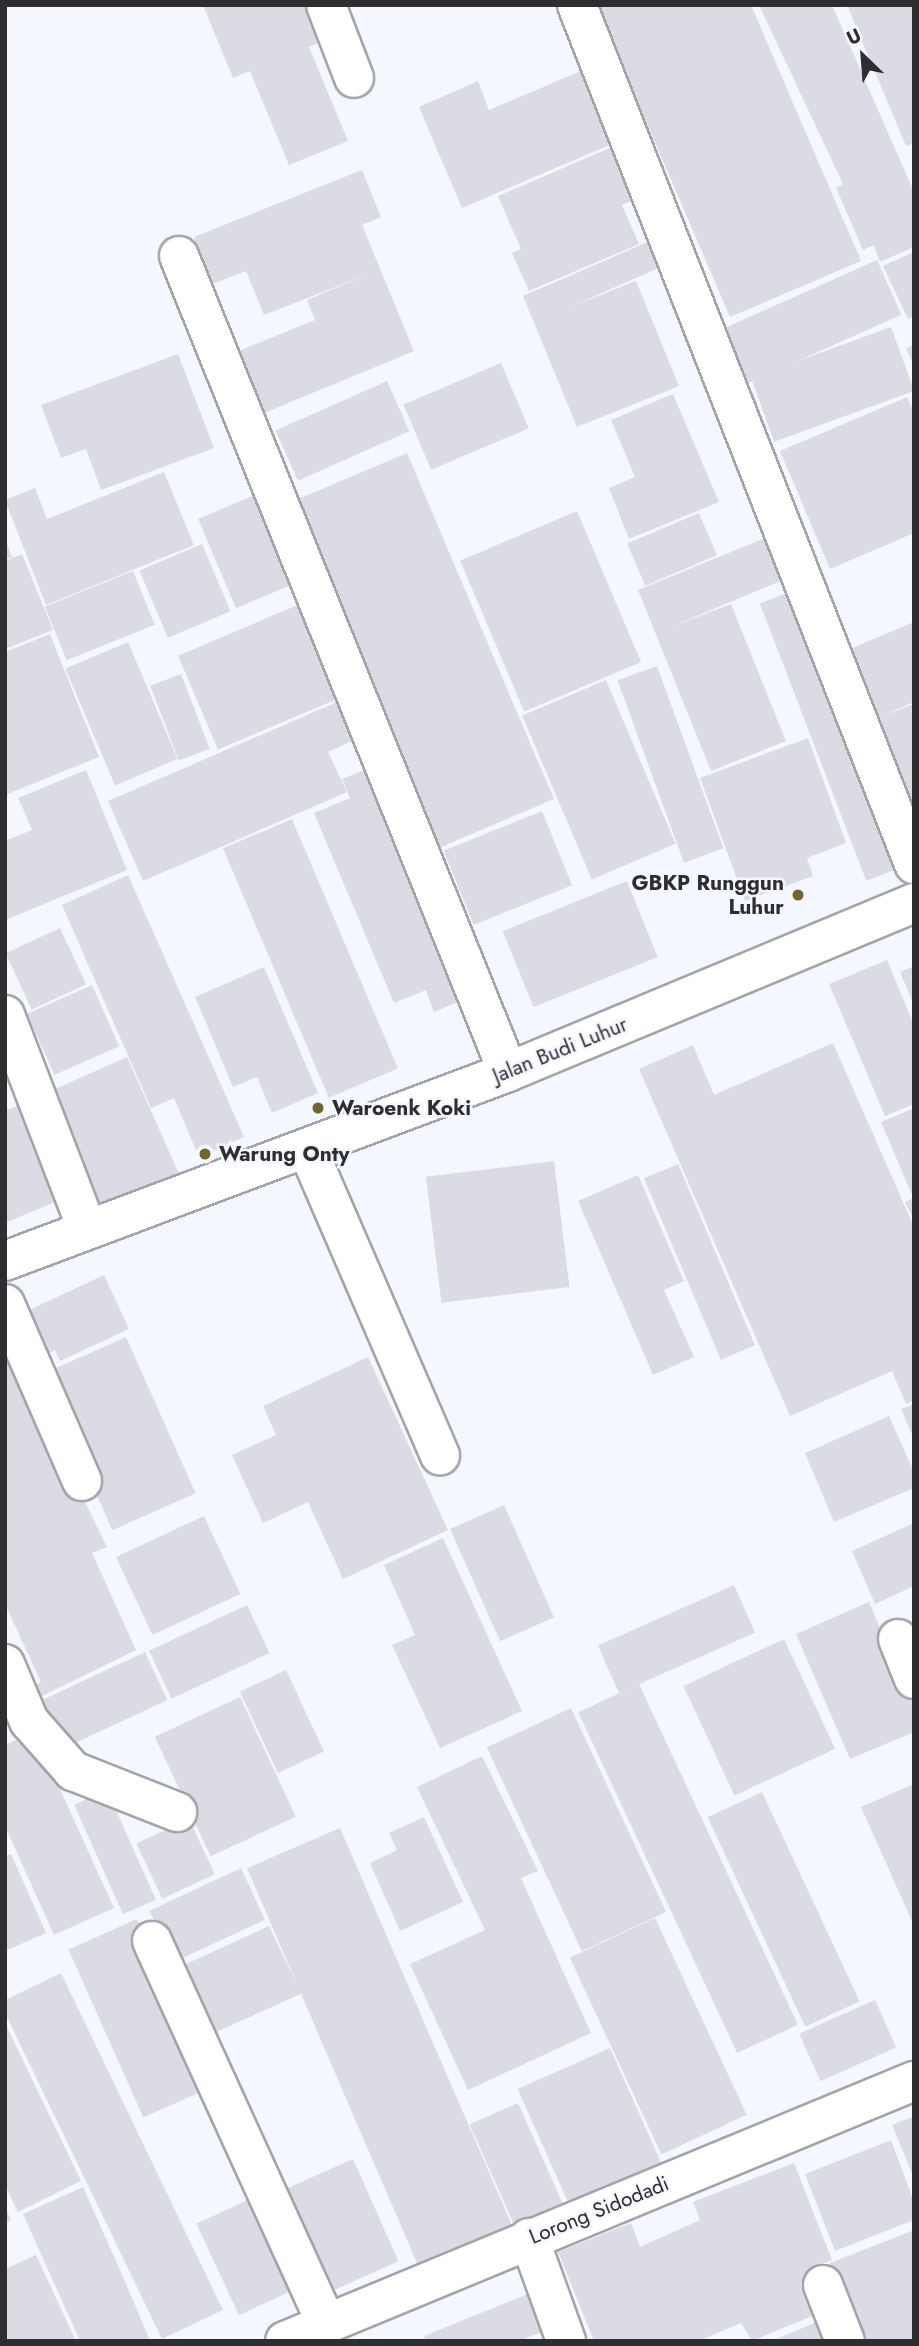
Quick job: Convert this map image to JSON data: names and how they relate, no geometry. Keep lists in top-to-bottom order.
{
  "streets": {
    "street": ["Jalan Budi Luhur", "Lorong Sidodadi"]
  },
  "places": ["GBKP Runggun Luhur", "Waroenk Koki", "Warung Onty"],
  "north": "top left"
}
